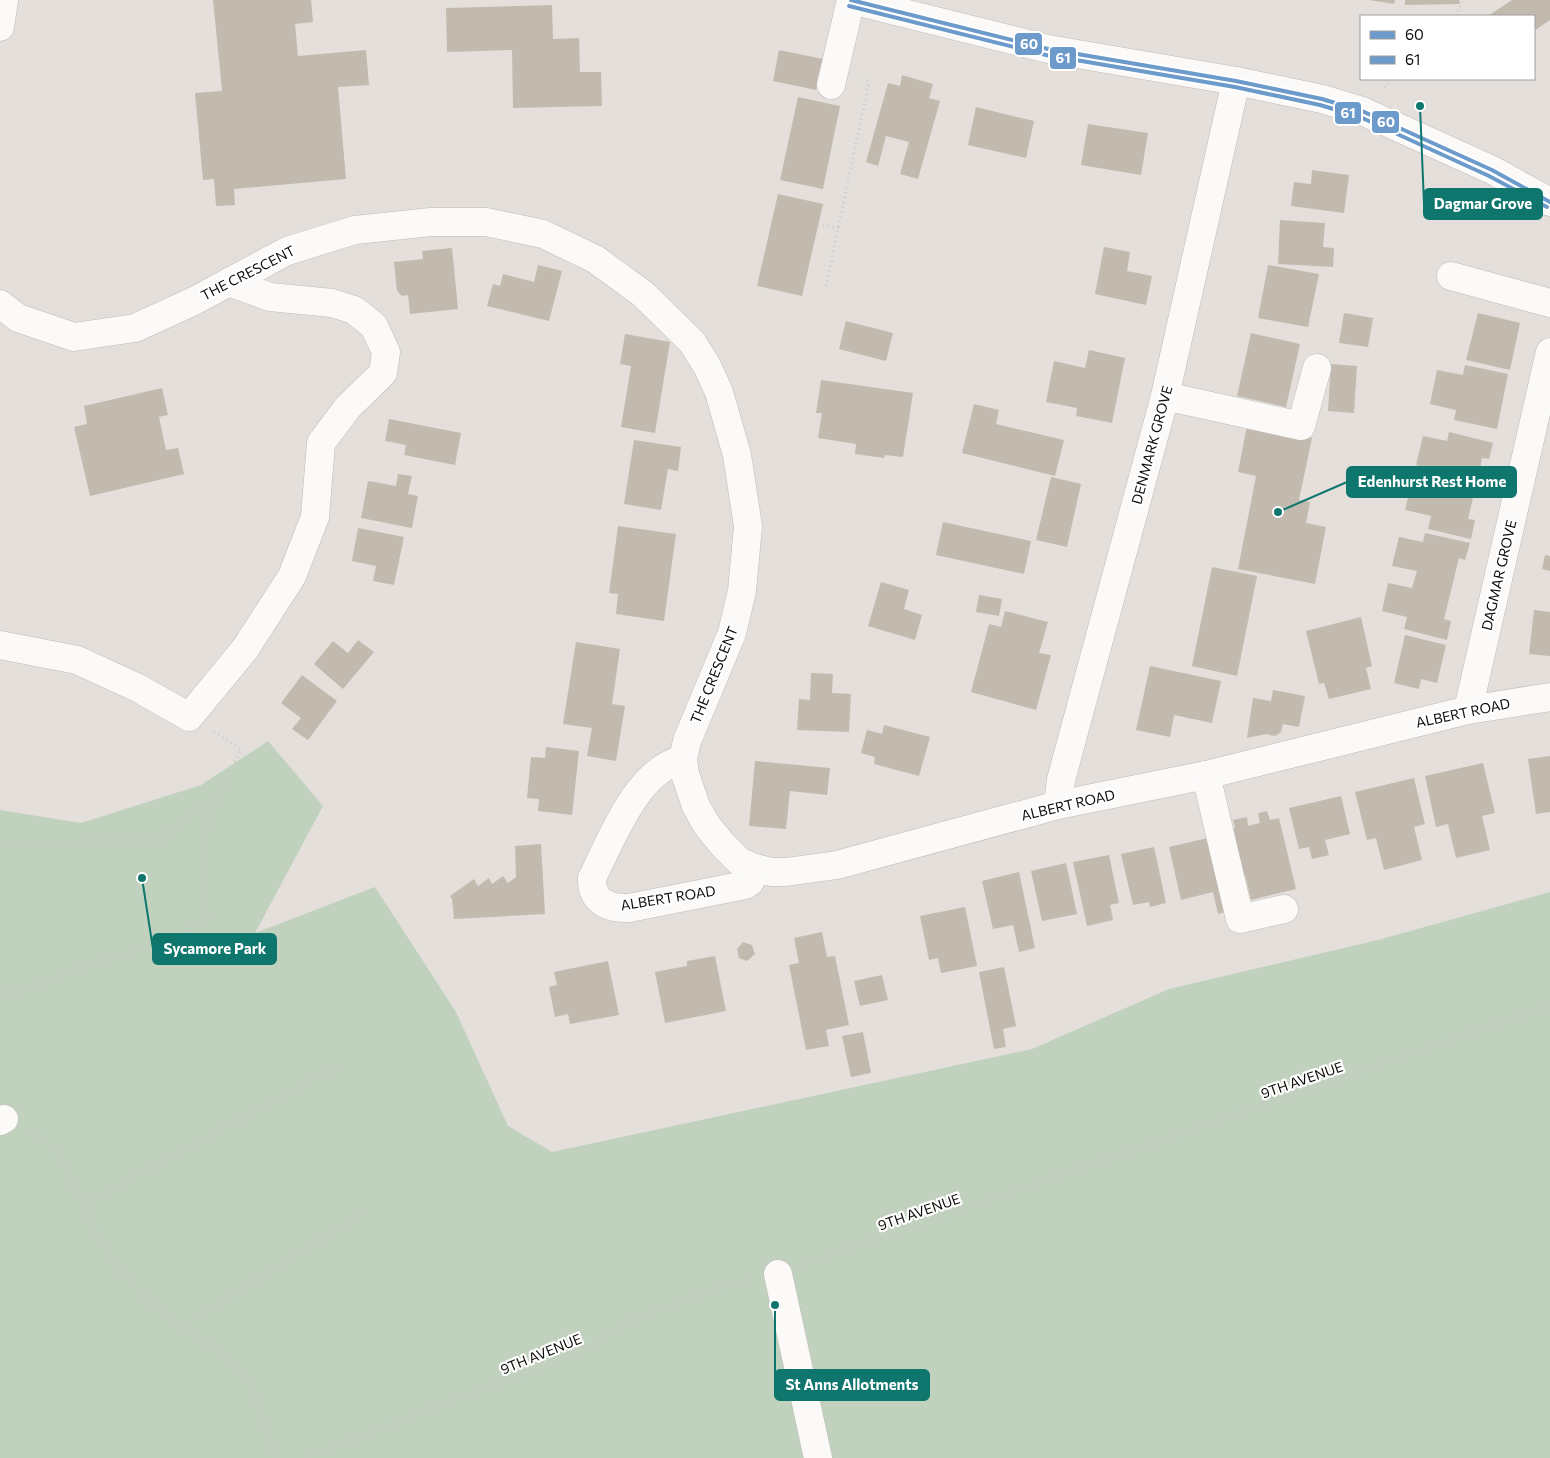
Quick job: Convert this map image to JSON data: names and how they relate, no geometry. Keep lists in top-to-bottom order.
{
  "streets": {
    "street": [
      "THE CRESCENT",
      "DENMARK GROVE",
      "DAGMAR GROVE",
      "ALBERT ROAD"
    ],
    "path": ["9TH AVENUE"]
  },
  "crossings": [
    ["THE CRESCENT", "ALBERT ROAD"],
    ["DENMARK GROVE", "ALBERT ROAD"],
    ["DAGMAR GROVE", "ALBERT ROAD"]
  ],
  "places": [
    "Dagmar Grove",
    "Edenhurst Rest Home",
    "Sycamore Park",
    "St Anns Allotments"
  ],
  "lines": ["transit line 60", "transit line 61"],
  "legend": ["60", "61"]
}
